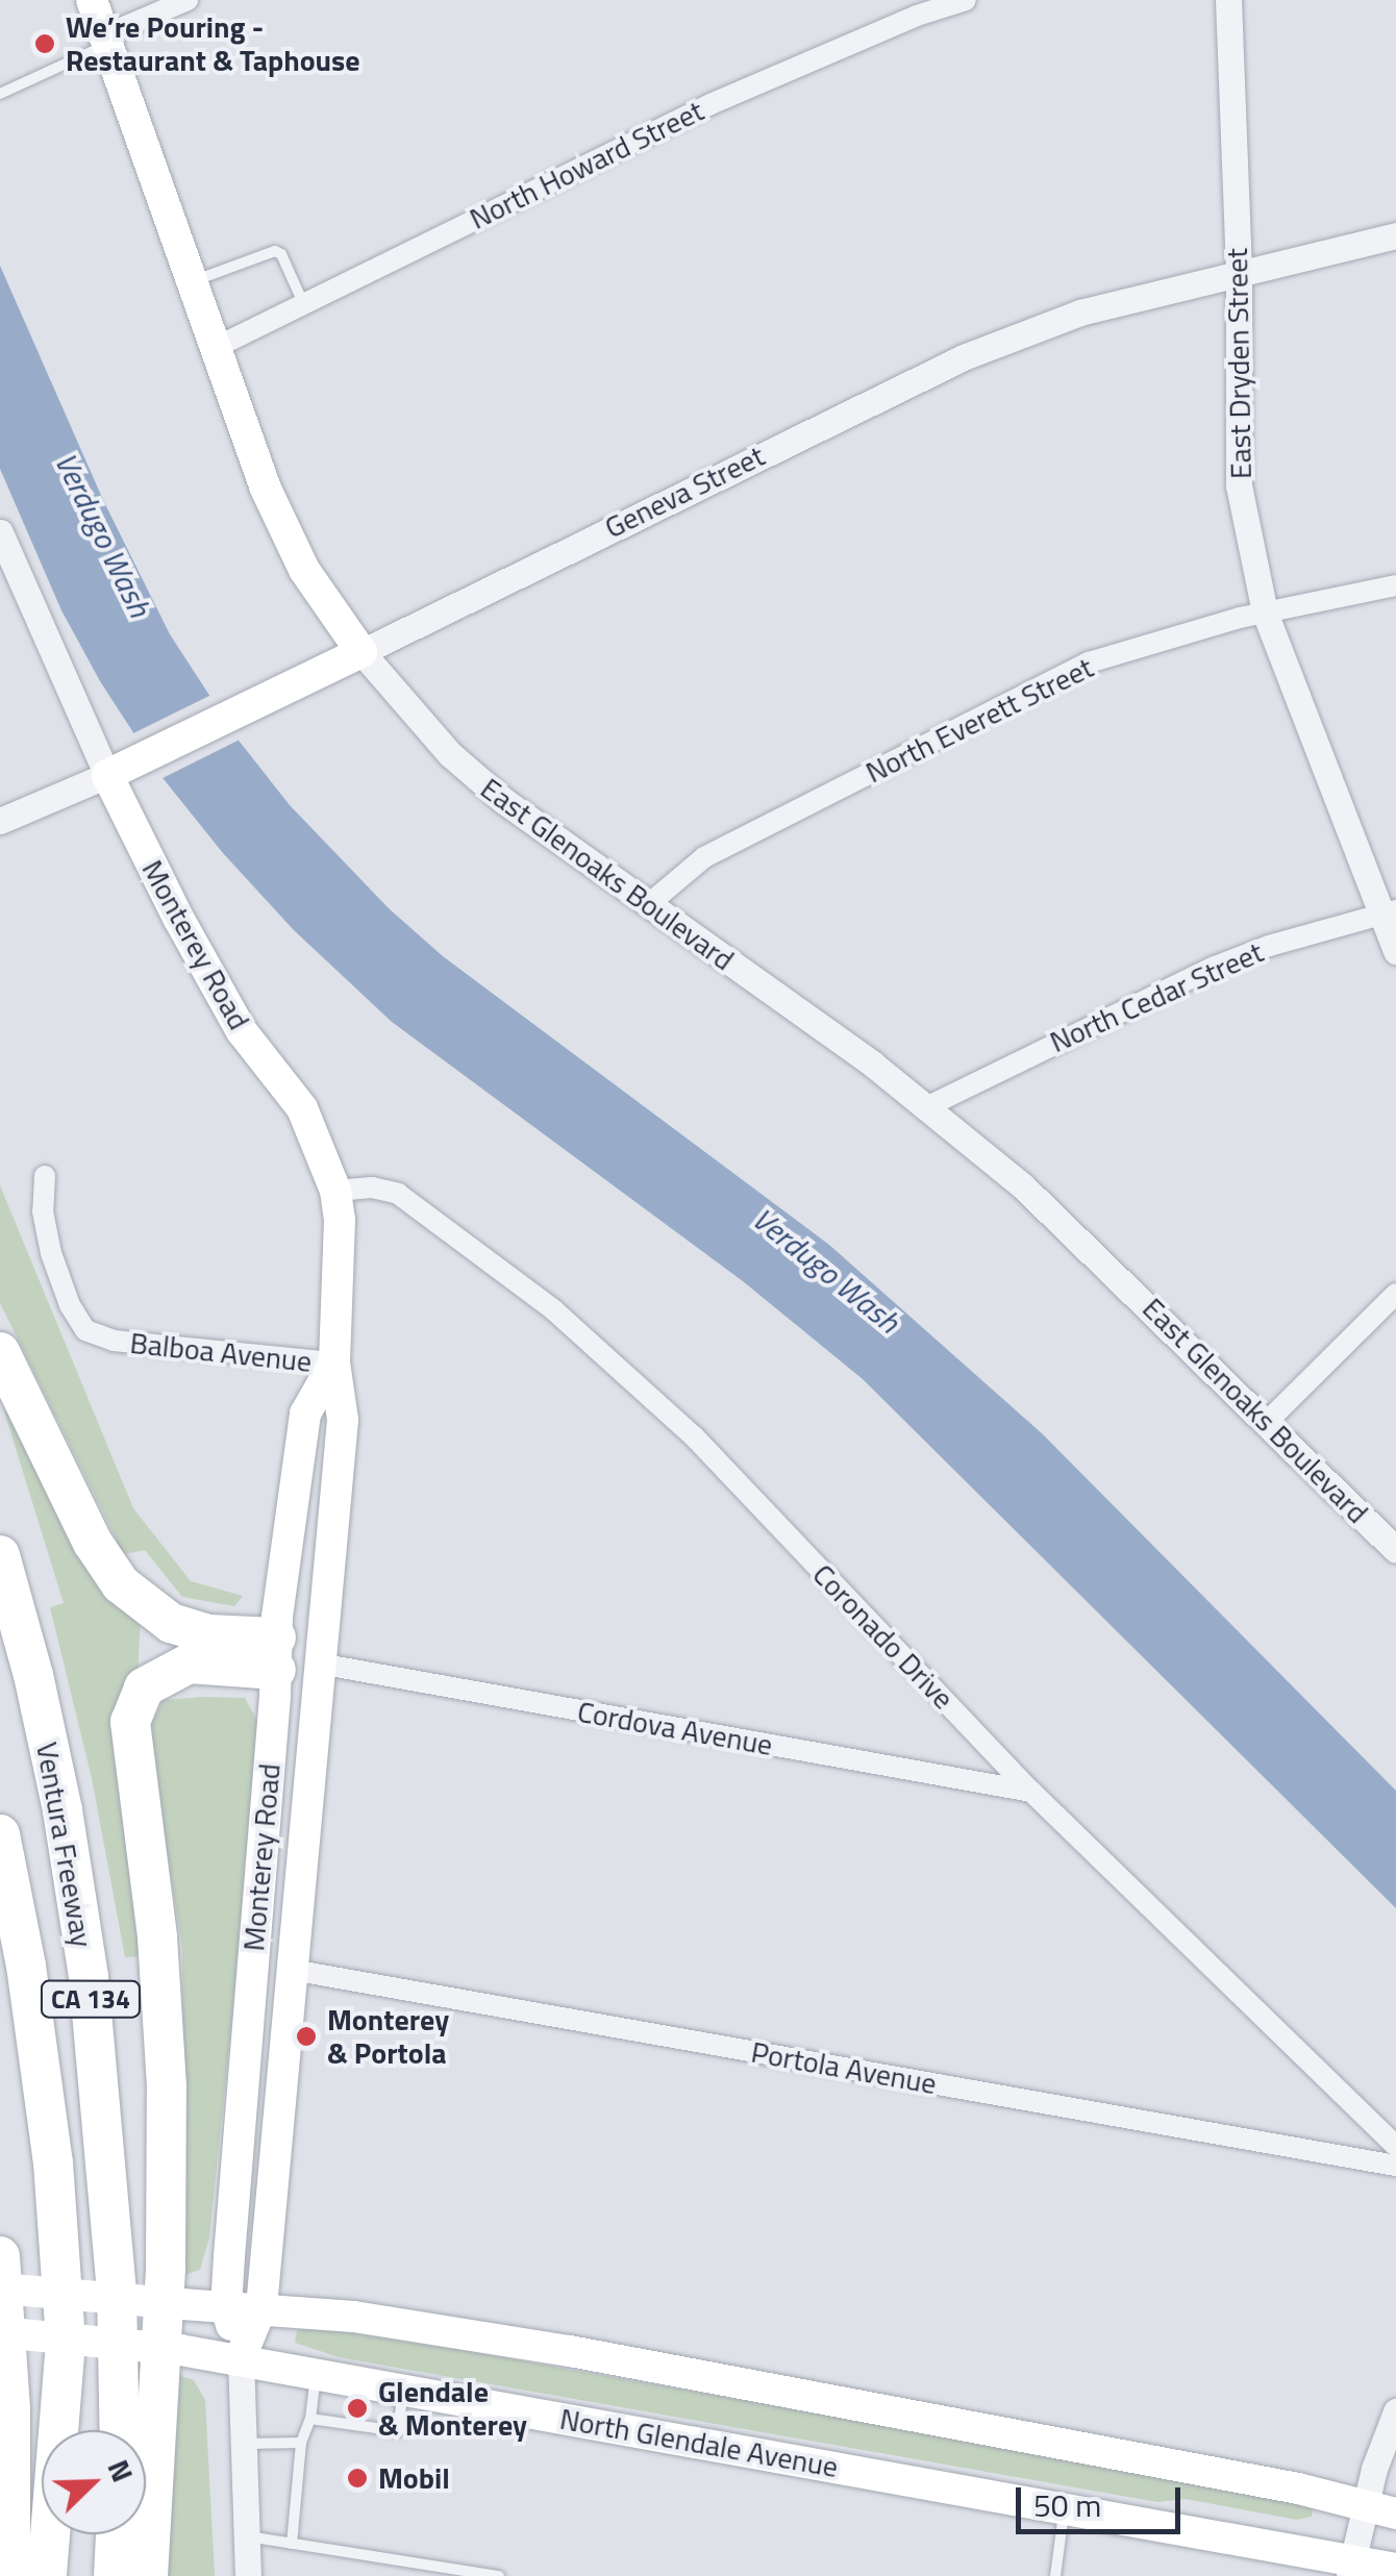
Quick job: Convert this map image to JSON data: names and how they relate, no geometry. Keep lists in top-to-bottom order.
{
  "streets": {
    "highway": ["Ventura Freeway", "CA 134"],
    "main road": [
      "Geneva Street",
      "East Glenoaks Boulevard",
      "Monterey Road",
      "North Glendale Avenue"
    ],
    "street": [
      "North Howard Street",
      "East Dryden Street",
      "North Everett Street",
      "North Cedar Street",
      "Balboa Avenue",
      "Coronado Drive",
      "Cordova Avenue",
      "Portola Avenue"
    ]
  },
  "crossings": [
    ["North Howard Street", "East Glenoaks Boulevard"],
    ["East Dryden Street", "Geneva Street"],
    ["East Dryden Street", "North Everett Street"],
    ["East Dryden Street", "North Cedar Street"],
    ["Geneva Street", "East Glenoaks Boulevard"],
    ["Geneva Street", "Monterey Road"],
    ["North Everett Street", "East Glenoaks Boulevard"],
    ["East Glenoaks Boulevard", "North Cedar Street"],
    ["Monterey Road", "Balboa Avenue"],
    ["Monterey Road", "Coronado Drive"],
    ["Monterey Road", "Cordova Avenue"],
    ["Monterey Road", "Portola Avenue"],
    ["Monterey Road", "North Glendale Avenue"],
    ["Coronado Drive", "Cordova Avenue"]
  ],
  "water": ["Verdugo Wash"],
  "places": [
    "We’re Pouring - Restaurant & Taphouse",
    "Monterey & Portola",
    "Glendale & Monterey",
    "Mobil"
  ],
  "scale_bar": "50 m",
  "north": "top right"
}
